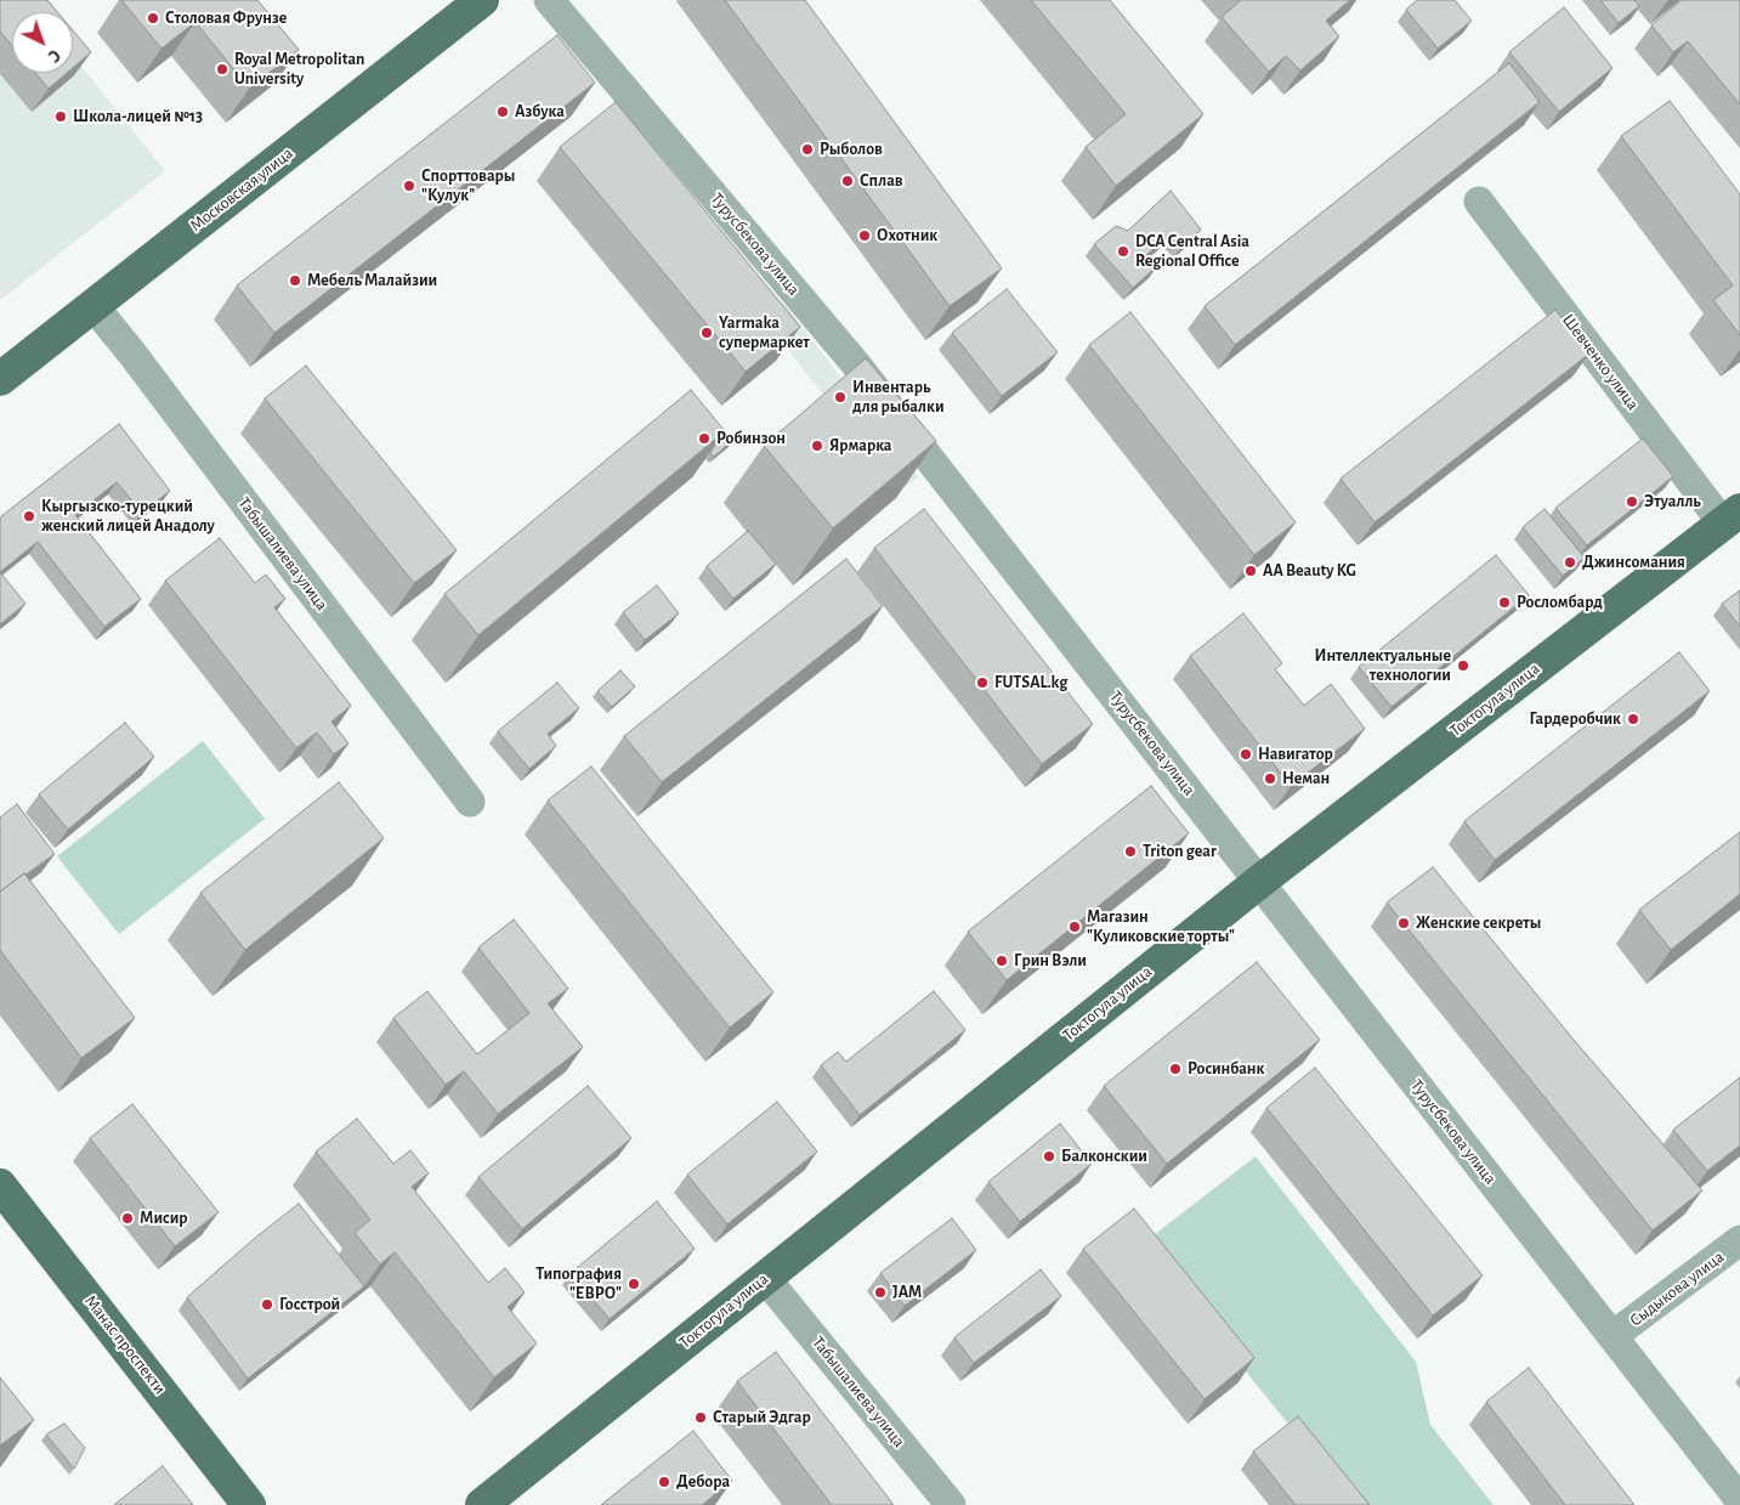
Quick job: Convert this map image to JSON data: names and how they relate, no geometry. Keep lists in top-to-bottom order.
{
  "streets": {
    "main road": ["Московская улица", "Токтогула улица", "Манас проспекти"],
    "street": [
      "Турусбекова улица",
      "Шевченко улица",
      "Табышалиева улица",
      "Сыдыкова улица"
    ]
  },
  "crossings": [
    ["Московская улица", "Табышалиева улица"],
    ["Турусбекова улица", "Токтогула улица"],
    ["Турусбекова улица", "Сыдыкова улица"],
    ["Шевченко улица", "Токтогула улица"],
    ["Табышалиева улица", "Токтогула улица"]
  ],
  "places": [
    "Столовая Фрунзе",
    "Royal Metropolitan University",
    "Азбука",
    "Школа-лицей №13",
    "Рыболов",
    "Сплав",
    "Спорттовары \"Кулук\"",
    "Охотник",
    "DCA Central Asia Regional Office",
    "Мебель Малайзии",
    "Yarmaka супермаркет",
    "Инвентарь для рыбалки",
    "Робинзон",
    "Ярмарка",
    "Этуалль",
    "Кыргызско-турецкий женский лицей Анадолу",
    "Джинсомания",
    "AA Beauty KG",
    "Росломбард",
    "Интеллектуальные технологии",
    "FUTSAL.kg",
    "Гардеробчик",
    "Навигатор",
    "Неман",
    "Triton gear",
    "Женские секреты",
    "Магазин \"Куликовские торты\"",
    "Грин Вэли",
    "Росинбанк",
    "Балконскии",
    "Мисир",
    "Типография \"ЕВРО\"",
    "JAM",
    "Госстрой",
    "Старый Эдгар",
    "Дебора"
  ],
  "north": "bottom right"
}
